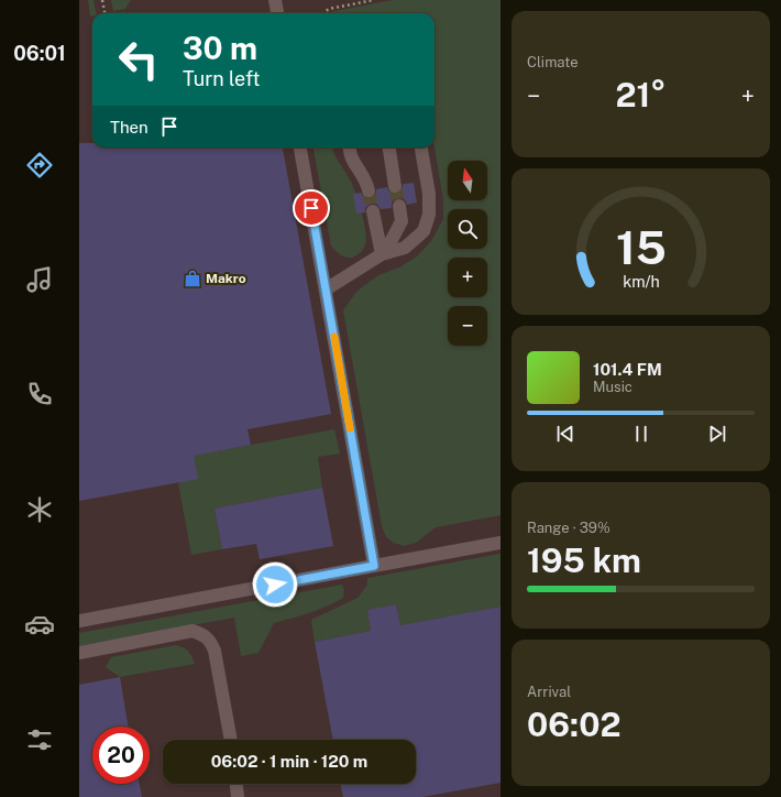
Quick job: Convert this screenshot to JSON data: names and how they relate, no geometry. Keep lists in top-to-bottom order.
{
  "places": {
    "shop": ["Makro"]
  },
  "north": "top",
  "page": {
    "tabs": "06:01",
    "tile": [
      "Climate",
      ["Range · 39%", "195 km"],
      ["Arrival", "06:02"]
    ],
    "turn": ["30 m", "Turn left"],
    "heat": ["−", "21°", "+"],
    "then": "Then",
    "map_buttons": ["+", "−"],
    "song": ["101.4 FM", "Music"],
    "limit": "20",
    "trip": "06:02 · 1 min · 120 m",
    "gauge": ["15", "km/h"]
  }
}
